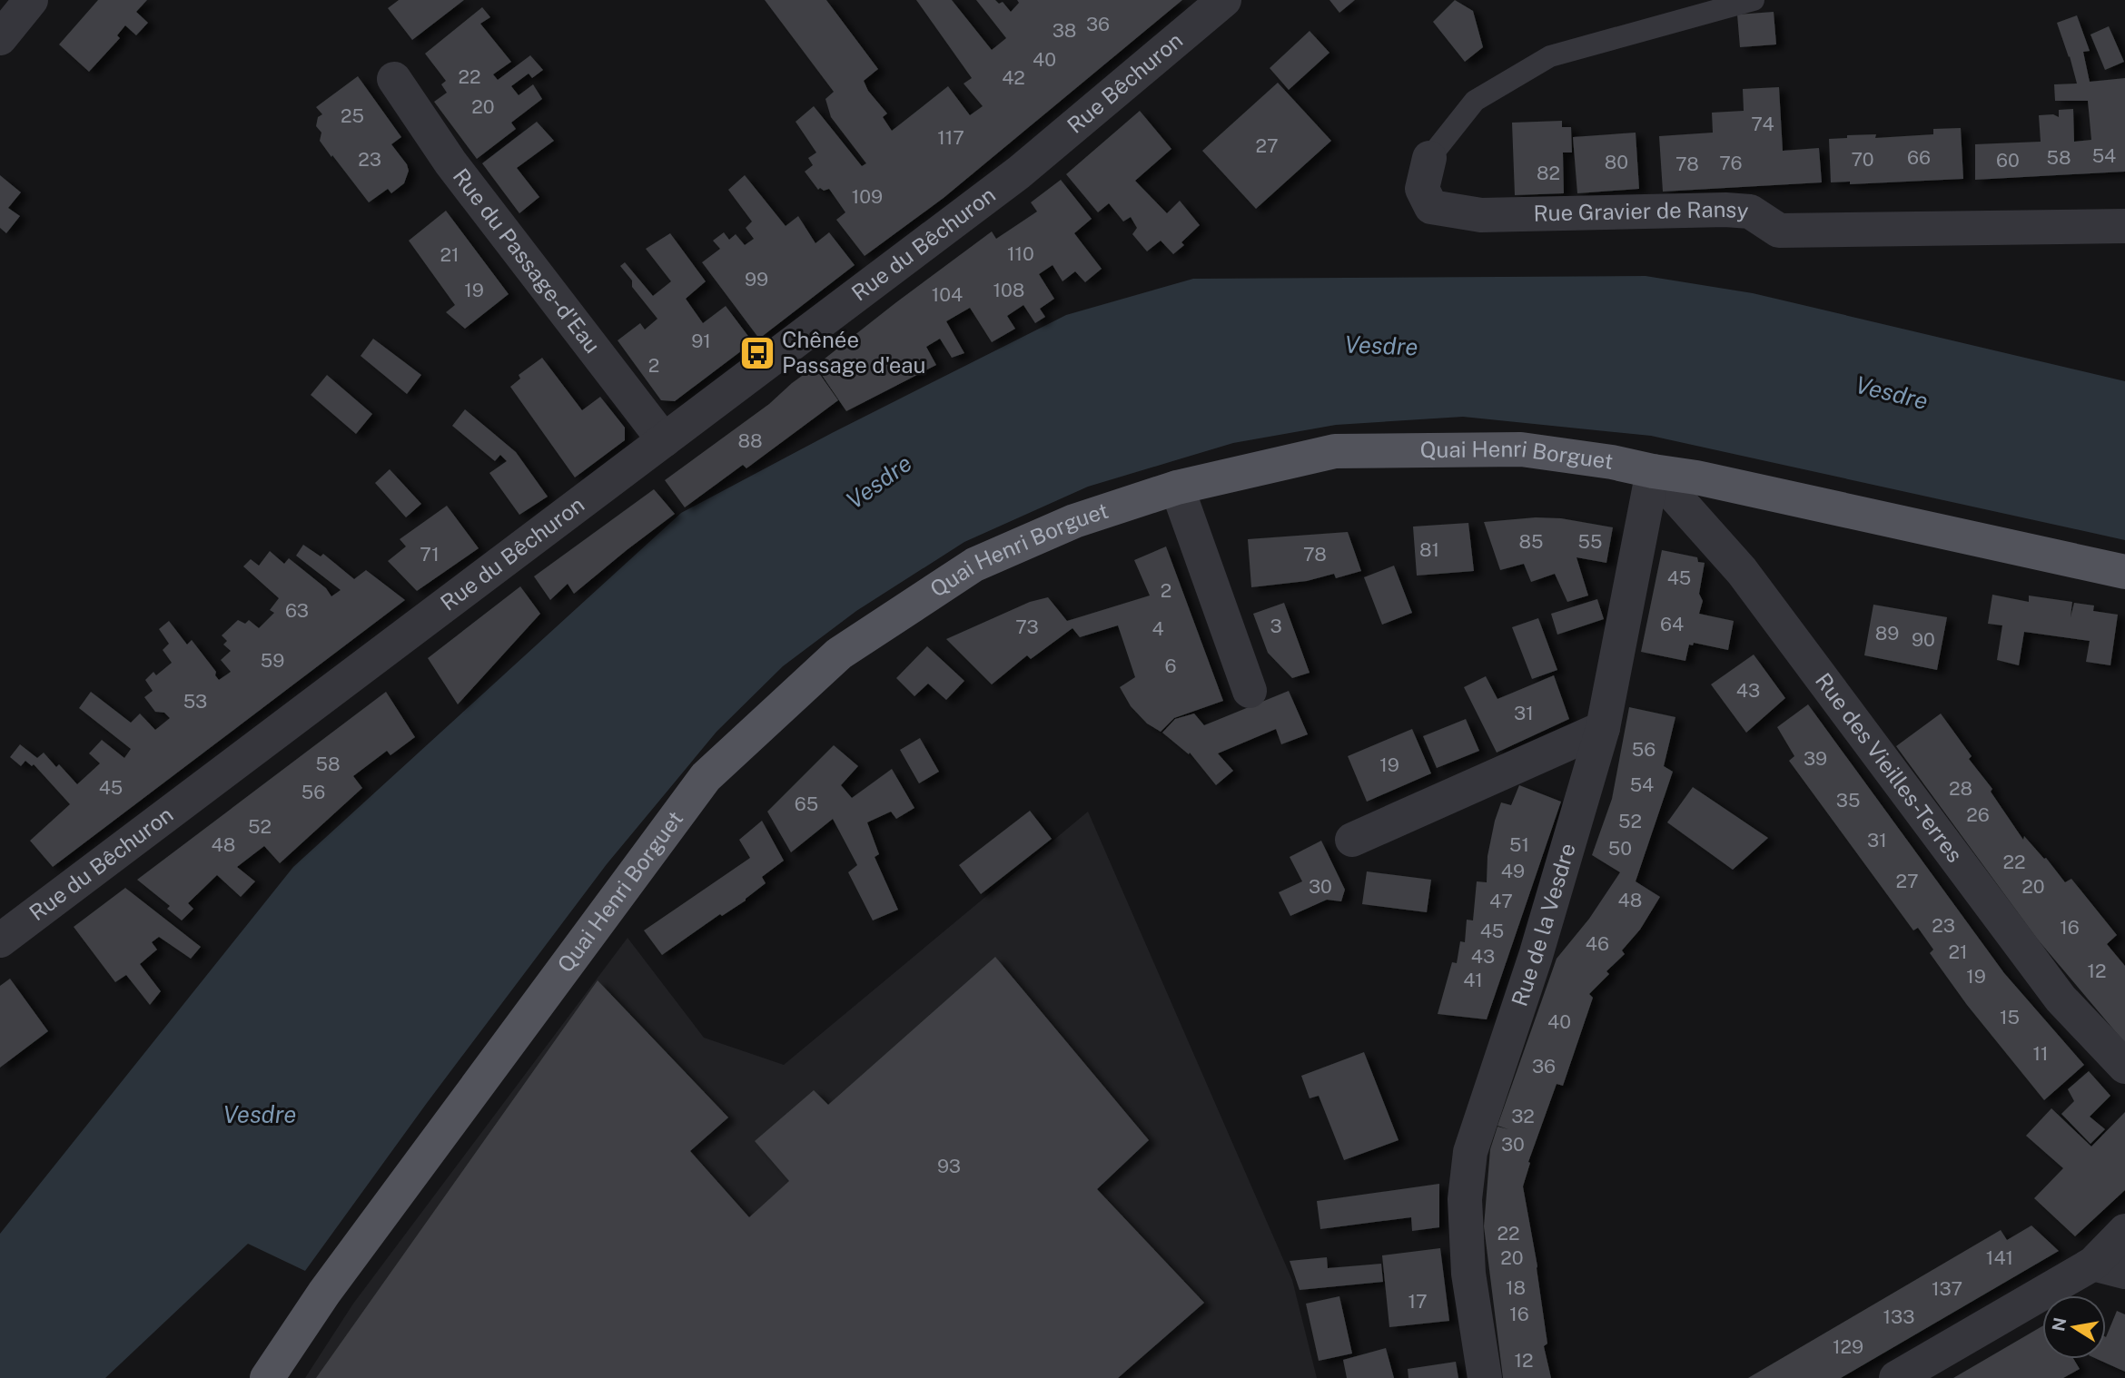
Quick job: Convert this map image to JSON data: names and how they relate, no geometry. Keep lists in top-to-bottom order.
{
  "streets": {
    "main road": ["Quai Henri Borguet"],
    "street": [
      "Rue Bêchuron",
      "Rue Gravier de Ransy",
      "Rue du Bêchuron",
      "Rue du Passage-d'Eau",
      "Rue des Vieilles-Terres",
      "Rue de la Vesdre"
    ]
  },
  "crossings": [
    ["Rue Bêchuron", "Rue du Bêchuron"],
    ["Rue du Bêchuron", "Rue du Passage-d'Eau"],
    ["Quai Henri Borguet", "Rue des Vieilles-Terres"],
    ["Quai Henri Borguet", "Rue de la Vesdre"],
    ["Rue des Vieilles-Terres", "Rue de la Vesdre"]
  ],
  "water": ["Vesdre"],
  "places": {
    "bus stop": ["Chênée Passage d'eau"]
  },
  "house_numbers": [
    "36",
    "38",
    "40",
    "22",
    "42",
    "20",
    "25",
    "74",
    "117",
    "27",
    "54",
    "66",
    "58",
    "23",
    "70",
    "60",
    "80",
    "76",
    "78",
    "82",
    "109",
    "110",
    "21",
    "99",
    "19",
    "108",
    "104",
    "91",
    "2",
    "88",
    "85",
    "55",
    "81",
    "71",
    "78",
    "45",
    "2",
    "63",
    "64",
    "3",
    "73",
    "4",
    "89",
    "90",
    "59",
    "6",
    "43",
    "53",
    "31",
    "56",
    "39",
    "58",
    "19",
    "54",
    "45",
    "28",
    "56",
    "35",
    "65",
    "26",
    "52",
    "52",
    "31",
    "48",
    "51",
    "50",
    "22",
    "49",
    "27",
    "30",
    "20",
    "48",
    "47",
    "23",
    "16",
    "45",
    "46",
    "21",
    "43",
    "12",
    "19",
    "41",
    "15",
    "40",
    "11",
    "36",
    "32",
    "30",
    "93",
    "22",
    "20",
    "141",
    "18",
    "137",
    "17",
    "16",
    "133",
    "129",
    "12"
  ],
  "north": "left"
}
